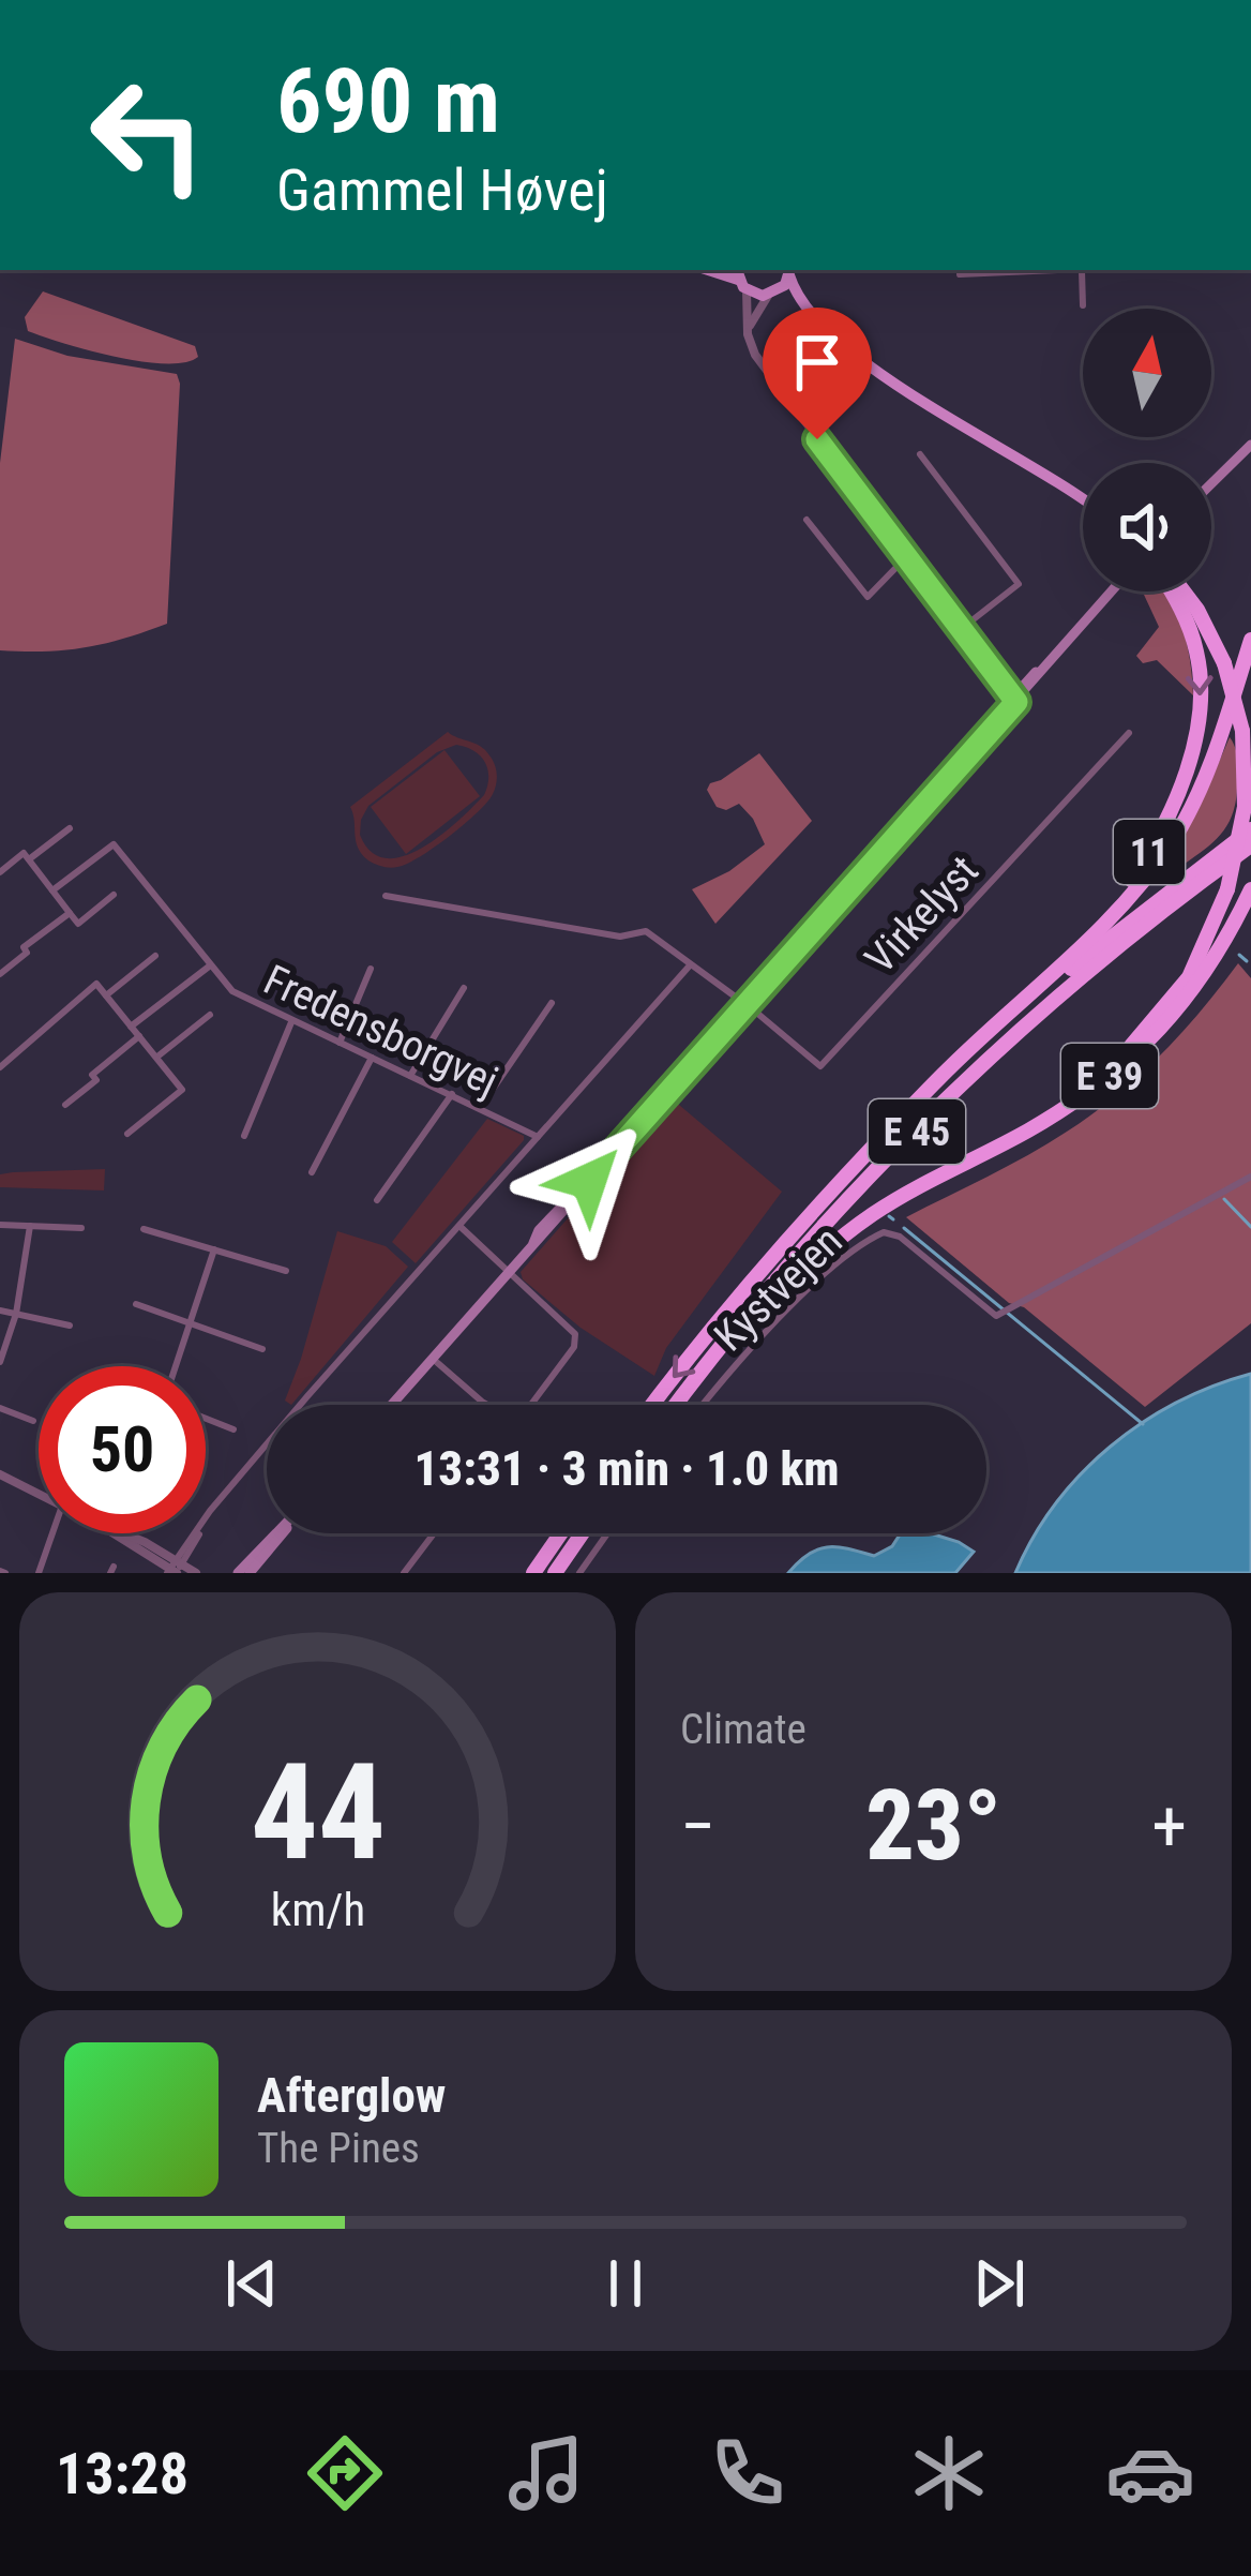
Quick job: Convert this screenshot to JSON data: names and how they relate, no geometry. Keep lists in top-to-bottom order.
{
  "streets": {
    "highway": ["11", "E 39", "E 45"],
    "street": ["Virkelyst", "Fredensborgvej", "Kystvejen"]
  },
  "crossings": [
    ["11", "E 39"],
    ["E 39", "E 45"]
  ],
  "north": "top",
  "page": {
    "turn": ["690 m", "Gammel Høvej"],
    "limit": "50",
    "trip": "13:31 · 3 min · 1.0 km",
    "tile": "Climate",
    "heat": ["−", "23°", "+"],
    "song": ["Afterglow", "The Pines"],
    "tabs": "13:28",
    "gauge": ["44", "km/h"]
  }
}
